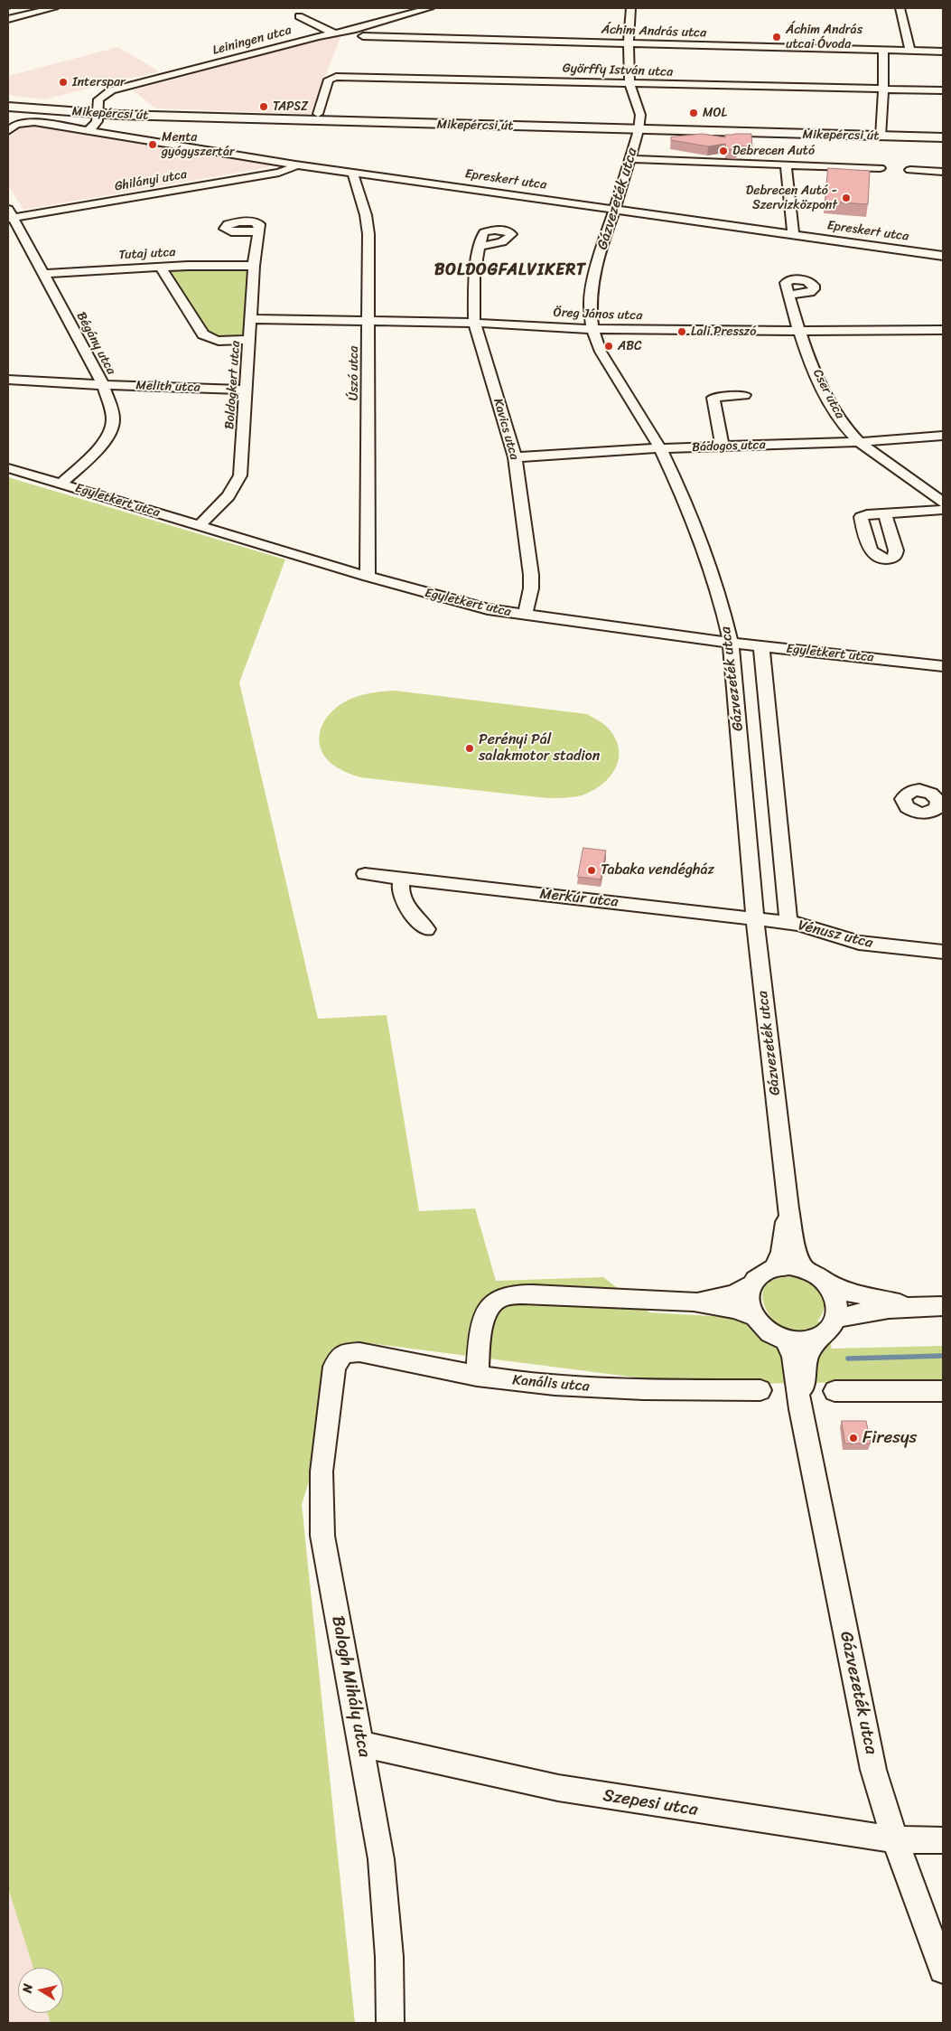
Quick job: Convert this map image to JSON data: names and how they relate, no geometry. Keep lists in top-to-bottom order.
{
  "streets": {
    "main road": ["Mikepércsi út"],
    "street": [
      "Áchim András utca",
      "Leiningen utca",
      "Györffy István utca",
      "Epreskert utca",
      "Ghilányi utca",
      "Gázvezeték utca",
      "Tutaj utca",
      "Öreg János utca",
      "Bégány utca",
      "Úszó utca",
      "Boldogkert utca",
      "Melith utca",
      "Cser utca",
      "Kavics utca",
      "Bádogos utca",
      "Egyletkert utca",
      "Merkúr utca",
      "Vénusz utca",
      "Kanális utca",
      "Balogh Mihály utca",
      "Szepesi utca"
    ]
  },
  "crossings": [
    ["Áchim András utca", "Gázvezeték utca"],
    ["Leiningen utca", "Mikepércsi út"],
    ["Györffy István utca", "Gázvezeték utca"],
    ["Mikepércsi út", "Gázvezeték utca"],
    ["Epreskert utca", "Ghilányi utca"],
    ["Epreskert utca", "Gázvezeték utca"],
    ["Epreskert utca", "Úszó utca"],
    ["Ghilányi utca", "Bégány utca"],
    ["Gázvezeték utca", "Öreg János utca"],
    ["Gázvezeték utca", "Bádogos utca"],
    ["Gázvezeték utca", "Egyletkert utca"],
    ["Gázvezeték utca", "Merkúr utca"],
    ["Gázvezeték utca", "Vénusz utca"],
    ["Gázvezeték utca", "Szepesi utca"],
    ["Tutaj utca", "Bégány utca"],
    ["Tutaj utca", "Boldogkert utca"],
    ["Öreg János utca", "Úszó utca"],
    ["Öreg János utca", "Boldogkert utca"],
    ["Öreg János utca", "Cser utca"],
    ["Öreg János utca", "Kavics utca"],
    ["Bégány utca", "Melith utca"],
    ["Bégány utca", "Egyletkert utca"],
    ["Úszó utca", "Egyletkert utca"],
    ["Boldogkert utca", "Melith utca"],
    ["Boldogkert utca", "Egyletkert utca"],
    ["Cser utca", "Bádogos utca"],
    ["Kavics utca", "Bádogos utca"],
    ["Kavics utca", "Egyletkert utca"],
    ["Merkúr utca", "Vénusz utca"],
    ["Kanális utca", "Balogh Mihály utca"],
    ["Balogh Mihály utca", "Szepesi utca"]
  ],
  "districts": ["BOLDOGFALVIKERT"],
  "places": [
    "Áchim András utcai Óvoda",
    "Interspar",
    "TAPSZ",
    "MOL",
    "Menta gyógyszertár",
    "Debrecen Autó",
    "Debrecen Autó - Szervizközpont",
    "Lali Presszó",
    "ABC",
    "Perényi Pál salakmotor stadion",
    "Tabaka vendégház",
    "Firesys"
  ],
  "north": "left"
}
